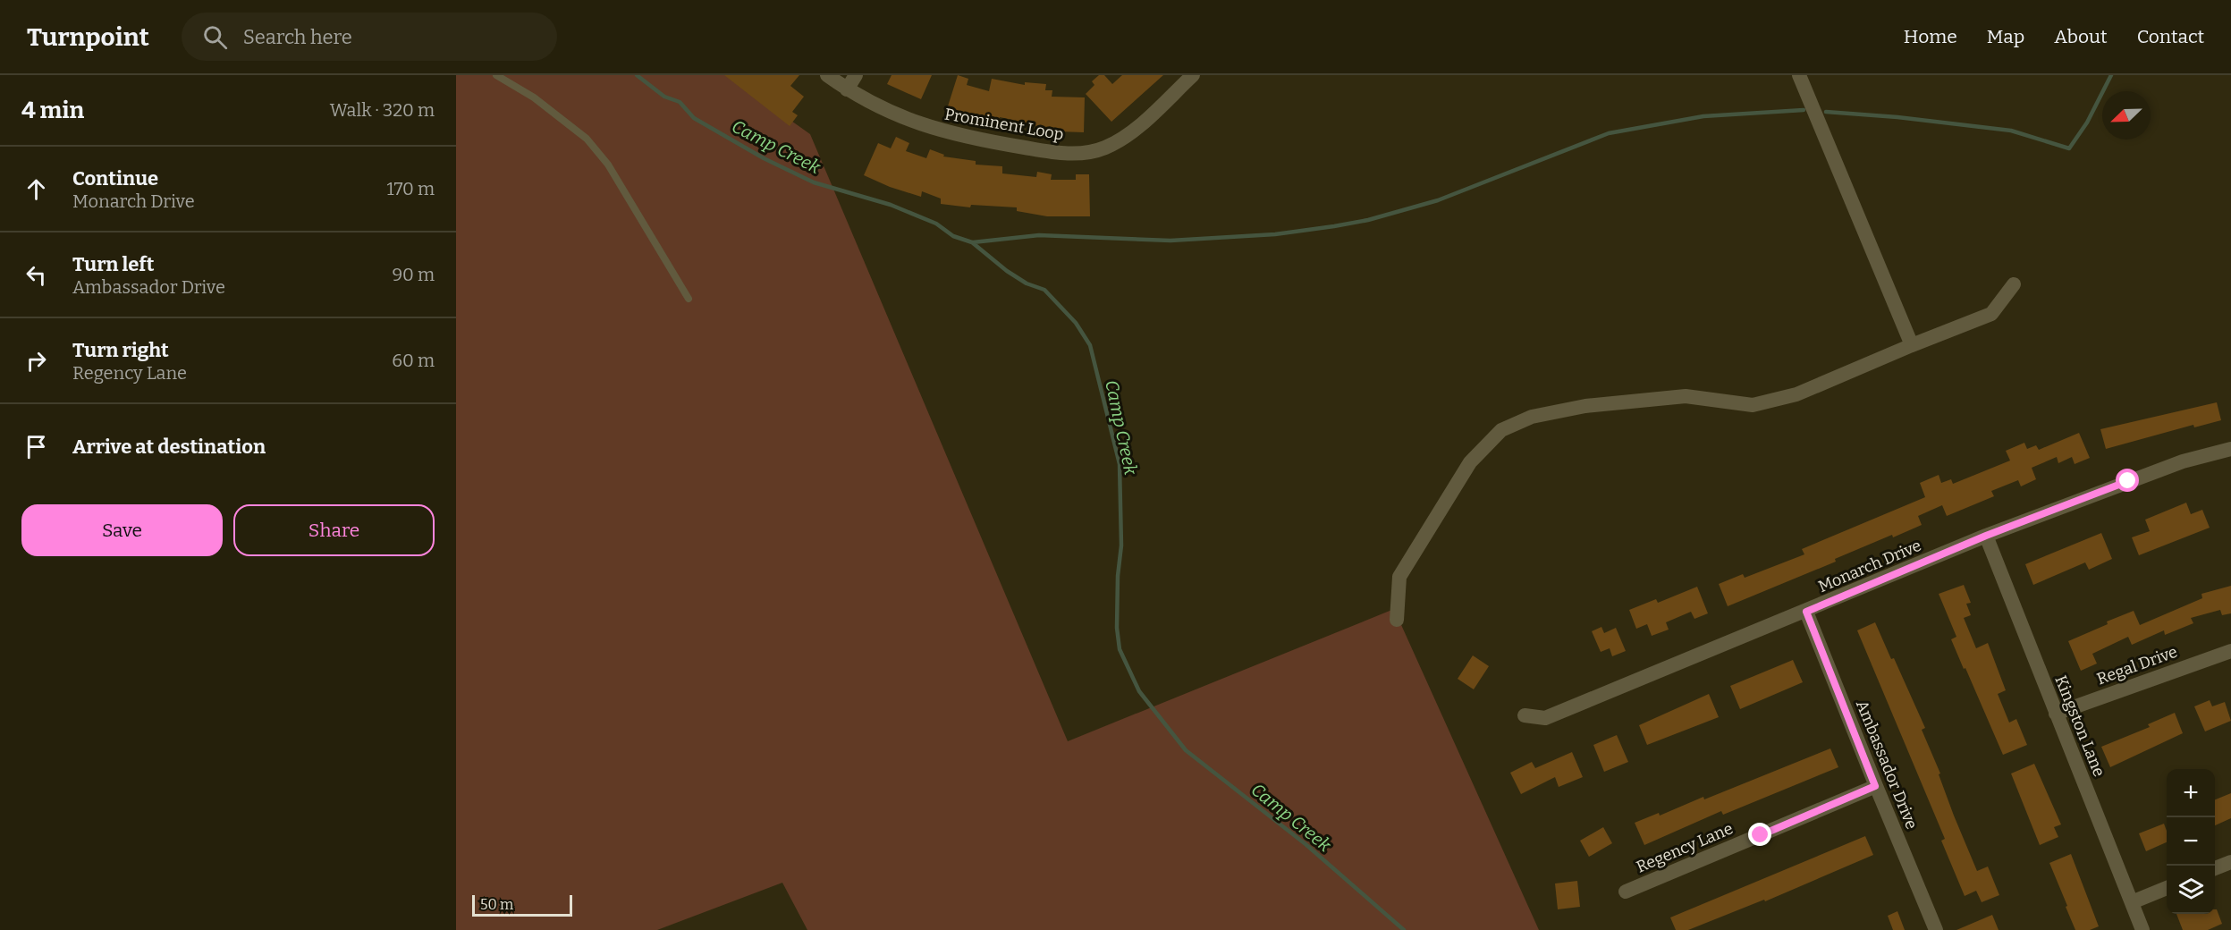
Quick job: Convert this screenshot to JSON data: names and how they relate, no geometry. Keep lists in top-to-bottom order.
{
  "streets": {
    "street": [
      "Prominent Loop",
      "Monarch Drive",
      "Regal Drive",
      "Kingston Lane",
      "Ambassador Drive",
      "Regency Lane"
    ]
  },
  "crossings": [
    ["Monarch Drive", "Kingston Lane"],
    ["Monarch Drive", "Ambassador Drive"],
    ["Regal Drive", "Kingston Lane"],
    ["Ambassador Drive", "Regency Lane"]
  ],
  "water": ["Camp Creek"],
  "scale_bar": "50 m",
  "north": "bottom left",
  "page": {
    "header": "Turnpoint",
    "search": "Search here",
    "nav": [
      "Home",
      "Map",
      "About",
      "Contact"
    ],
    "heading": ["4 min", "Walk · 320 m"],
    "list": [
      ["Continue", "Monarch Drive", "170 m"],
      ["Turn left", "Ambassador Drive", "90 m"],
      ["Turn right", "Regency Lane", "60 m"],
      "Arrive at destination"
    ],
    "buttons": ["Save", "Share"],
    "map_buttons": ["+", "−"],
    "scale": "50 m"
  }
}
